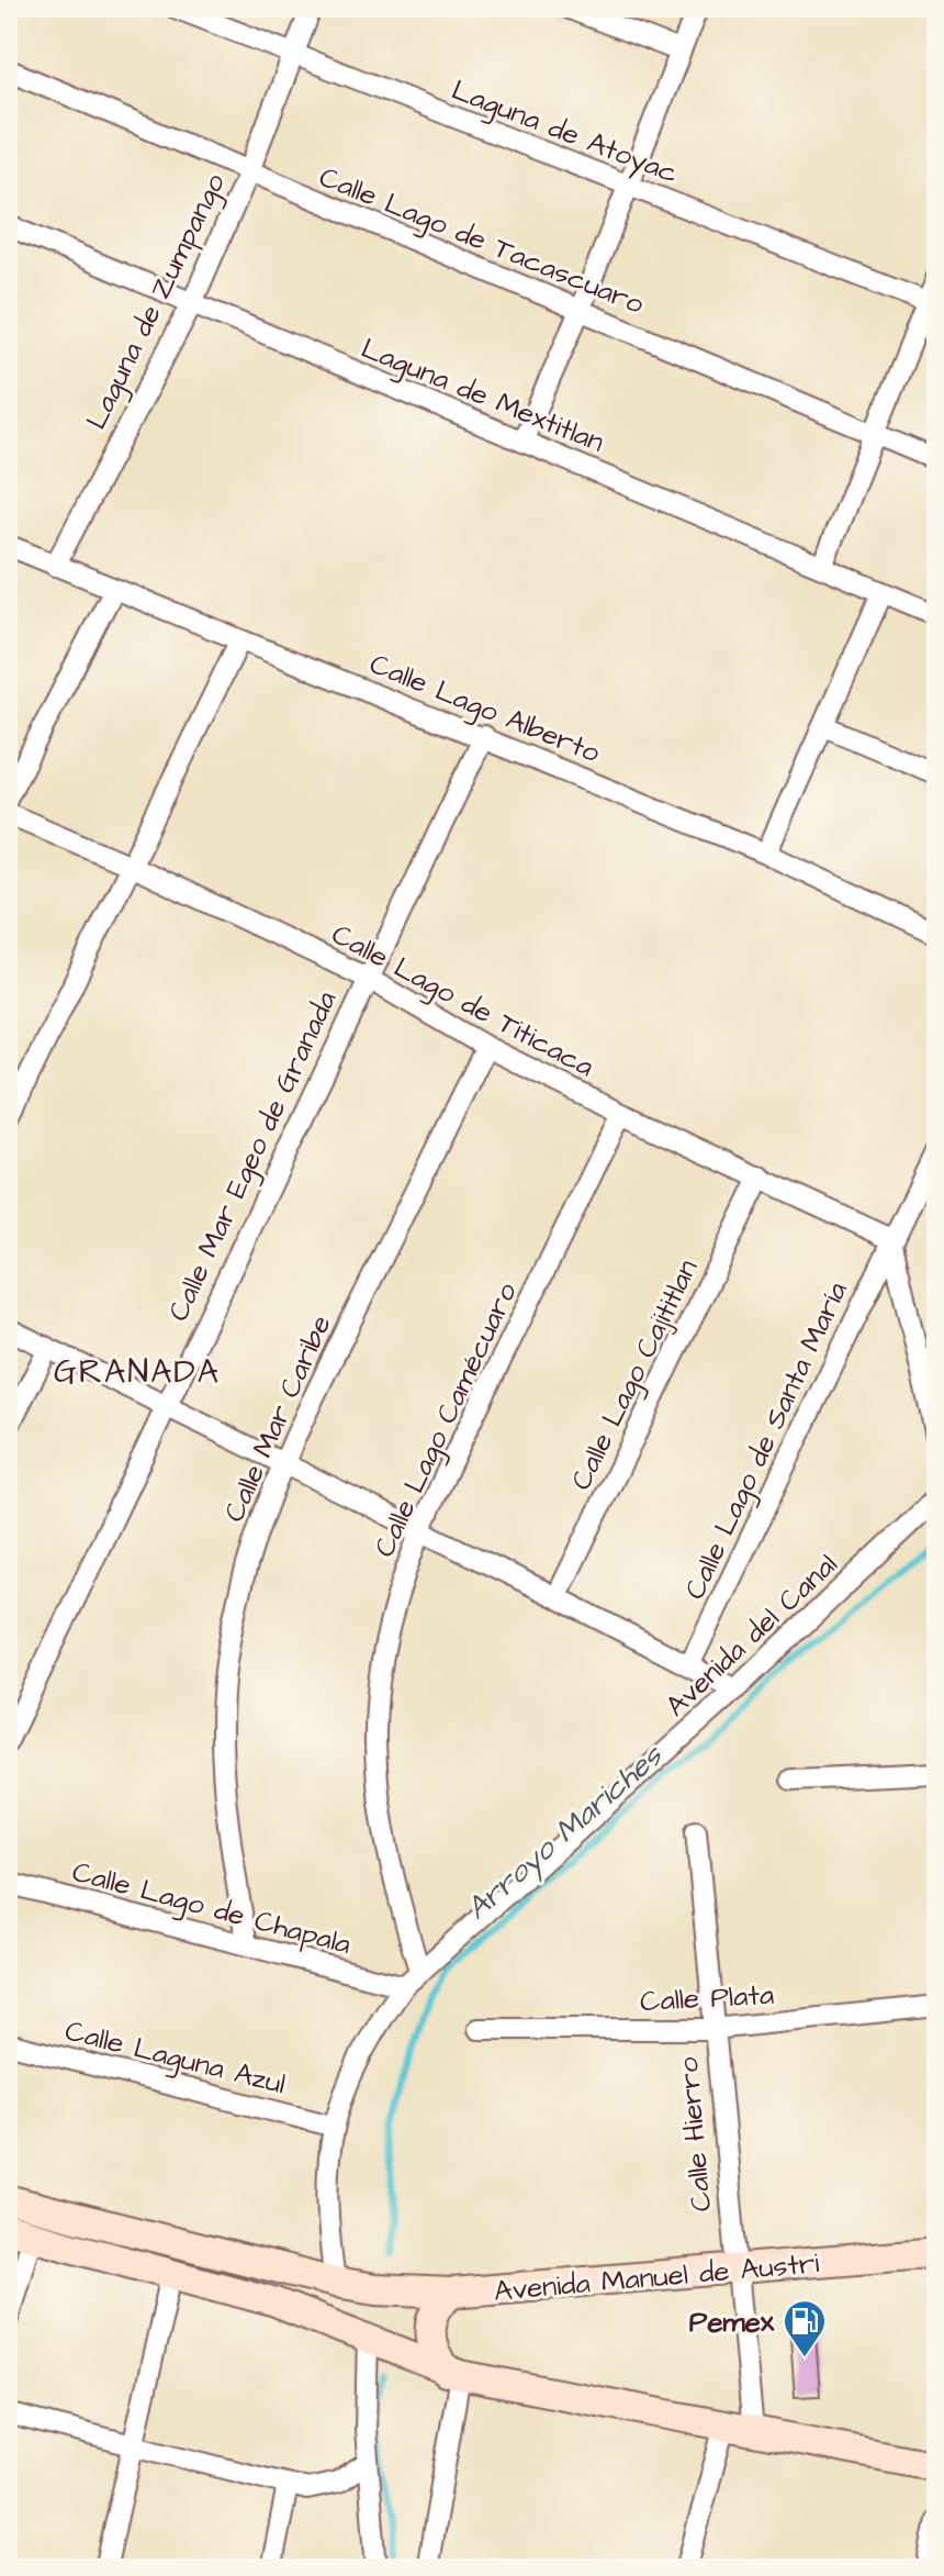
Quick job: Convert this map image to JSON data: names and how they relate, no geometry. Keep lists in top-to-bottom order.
{
  "streets": {
    "main road": ["Avenida Manuel de Austri"],
    "street": [
      "Laguna de Atoyac",
      "Calle Lago de Tacascuaro",
      "Laguna de Zumpango",
      "Laguna de Mextitlan",
      "Calle Lago Alberto",
      "Calle Lago de Titicaca",
      "Calle Mar Egeo de Granada",
      "Calle Lago Cajititlan",
      "Calle Mar Caribe",
      "Calle Lago Camécuaro",
      "Calle Lago de Santa María",
      "Avenida del Canal",
      "Calle Lago de Chapala",
      "Calle Plata",
      "Calle Laguna Azul",
      "Calle Hierro"
    ]
  },
  "crossings": [
    ["Laguna de Atoyac", "Laguna de Zumpango"],
    ["Calle Lago de Tacascuaro", "Laguna de Zumpango"],
    ["Laguna de Zumpango", "Laguna de Mextitlan"],
    ["Laguna de Zumpango", "Calle Lago Alberto"],
    ["Calle Lago Alberto", "Calle Mar Egeo de Granada"],
    ["Calle Lago de Titicaca", "Calle Mar Egeo de Granada"],
    ["Calle Lago de Titicaca", "Calle Lago Cajititlan"],
    ["Calle Lago de Titicaca", "Calle Mar Caribe"],
    ["Calle Lago de Titicaca", "Calle Lago Camécuaro"],
    ["Calle Lago de Titicaca", "Calle Lago de Santa María"],
    ["Calle Mar Caribe", "Calle Lago de Chapala"],
    ["Calle Lago Camécuaro", "Avenida del Canal"],
    ["Avenida del Canal", "Calle Lago de Chapala"],
    ["Avenida del Canal", "Calle Laguna Azul"],
    ["Avenida del Canal", "Avenida Manuel de Austri"],
    ["Calle Plata", "Calle Hierro"],
    ["Calle Hierro", "Avenida Manuel de Austri"]
  ],
  "districts": ["GRANADA"],
  "water": ["Arroyo Mariches"],
  "places": {
    "fuel station": ["Pemex"]
  }
}
